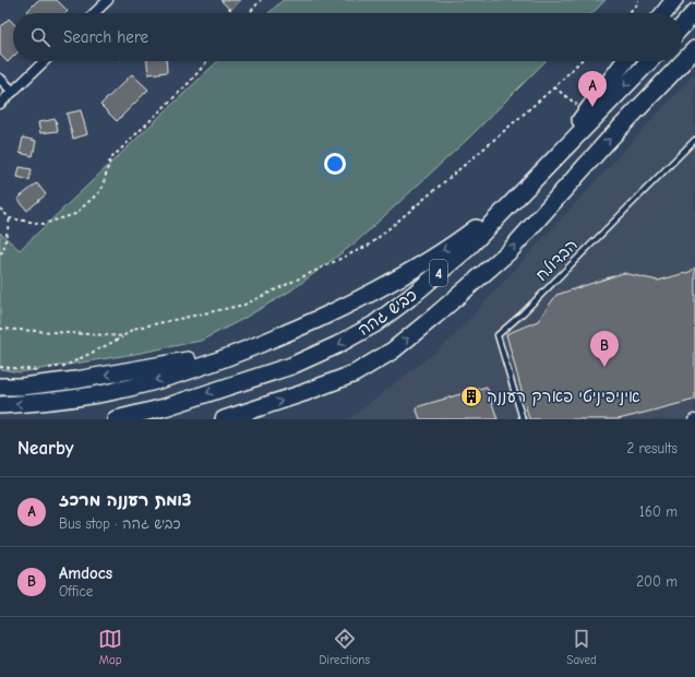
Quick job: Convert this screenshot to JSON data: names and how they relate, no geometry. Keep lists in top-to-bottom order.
{
  "streets": {
    "highway": ["4", "כביש גהה"],
    "lane": ["הבדולח"]
  },
  "places": {
    "building": ["איניפיניטי פארק רעננה"]
  },
  "page": {
    "search": "Search here",
    "pins": ["A", "B"],
    "heading": ["Nearby", "2 results"],
    "list": [
      {
        "mark": "A",
        "name": "צומת רעננה מרכז",
        "note": "Bus stop · כביש גהה",
        "value": "160 m"
      },
      {
        "mark": "B",
        "name": "Amdocs",
        "note": "Office",
        "value": "200 m"
      }
    ],
    "nav": ["Map", "Directions", "Saved"]
  }
}
